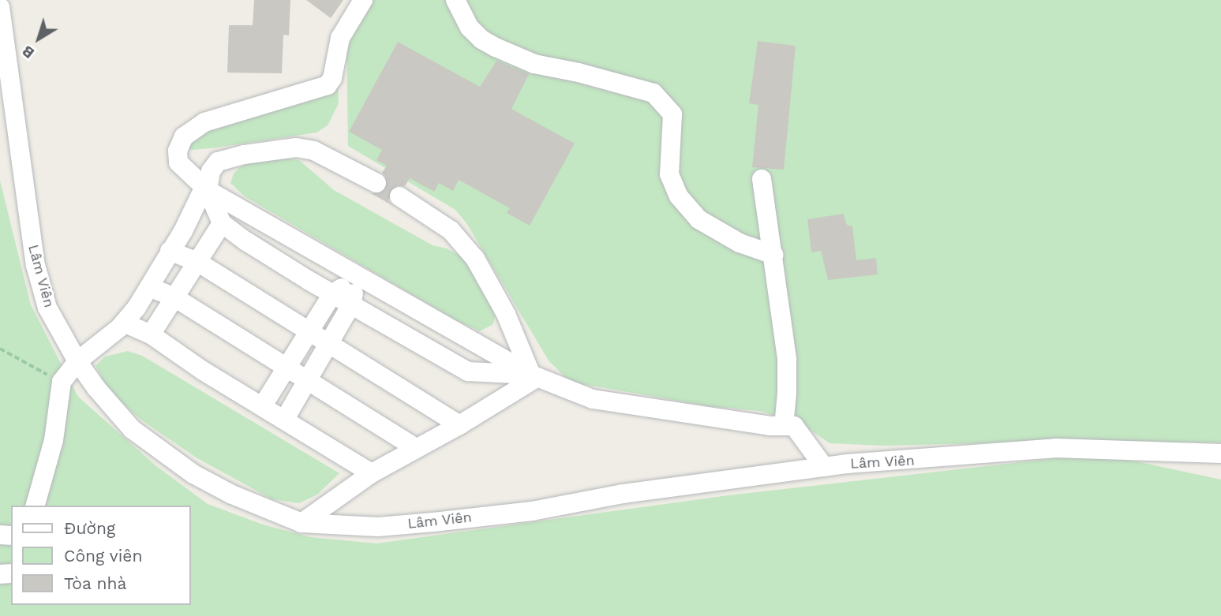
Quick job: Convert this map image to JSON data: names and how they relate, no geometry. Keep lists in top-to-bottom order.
{
  "streets": {
    "street": ["Lâm Viên"]
  },
  "legend": ["Đường", "Công viên", "Tòa nhà"],
  "north": "bottom left"
}
